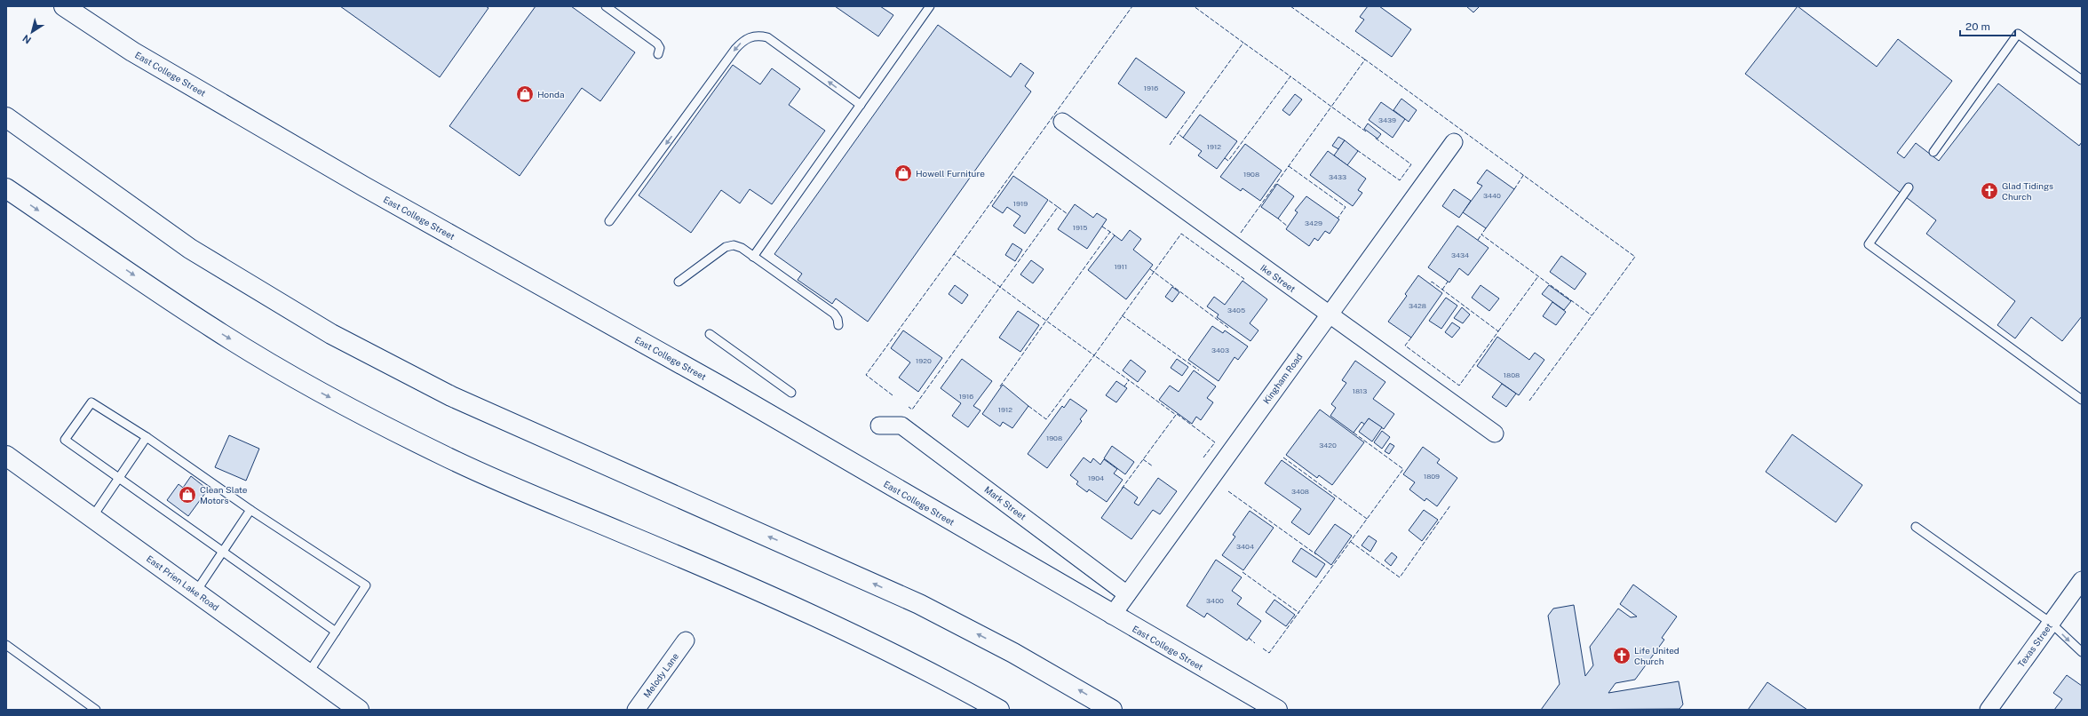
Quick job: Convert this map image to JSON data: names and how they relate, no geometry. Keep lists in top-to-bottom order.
{
  "streets": {
    "main road": ["East College Street", "East Prien Lake Road"],
    "street": [
      "Ike Street",
      "Kingham Road",
      "Mark Street",
      "Texas Street",
      "Melody Lane"
    ]
  },
  "crossings": [
    ["East College Street", "Kingham Road"],
    ["Ike Street", "Kingham Road"],
    ["Kingham Road", "Mark Street"]
  ],
  "places": {
    "shop": ["Honda", "Howell Furniture", "Clean Slate Motors"],
    "church": ["Glad Tidings Church", "Life United Church"]
  },
  "house_numbers": [
    "1916",
    "3439",
    "1912",
    "1908",
    "3433",
    "3440",
    "1919",
    "3429",
    "1915",
    "3434",
    "1911",
    "3428",
    "3405",
    "3403",
    "1920",
    "1808",
    "1813",
    "1916",
    "1912",
    "1908",
    "3420",
    "1809",
    "1904",
    "3408",
    "3404",
    "3400"
  ],
  "scale_bar": "20 m",
  "north": "bottom left"
}
